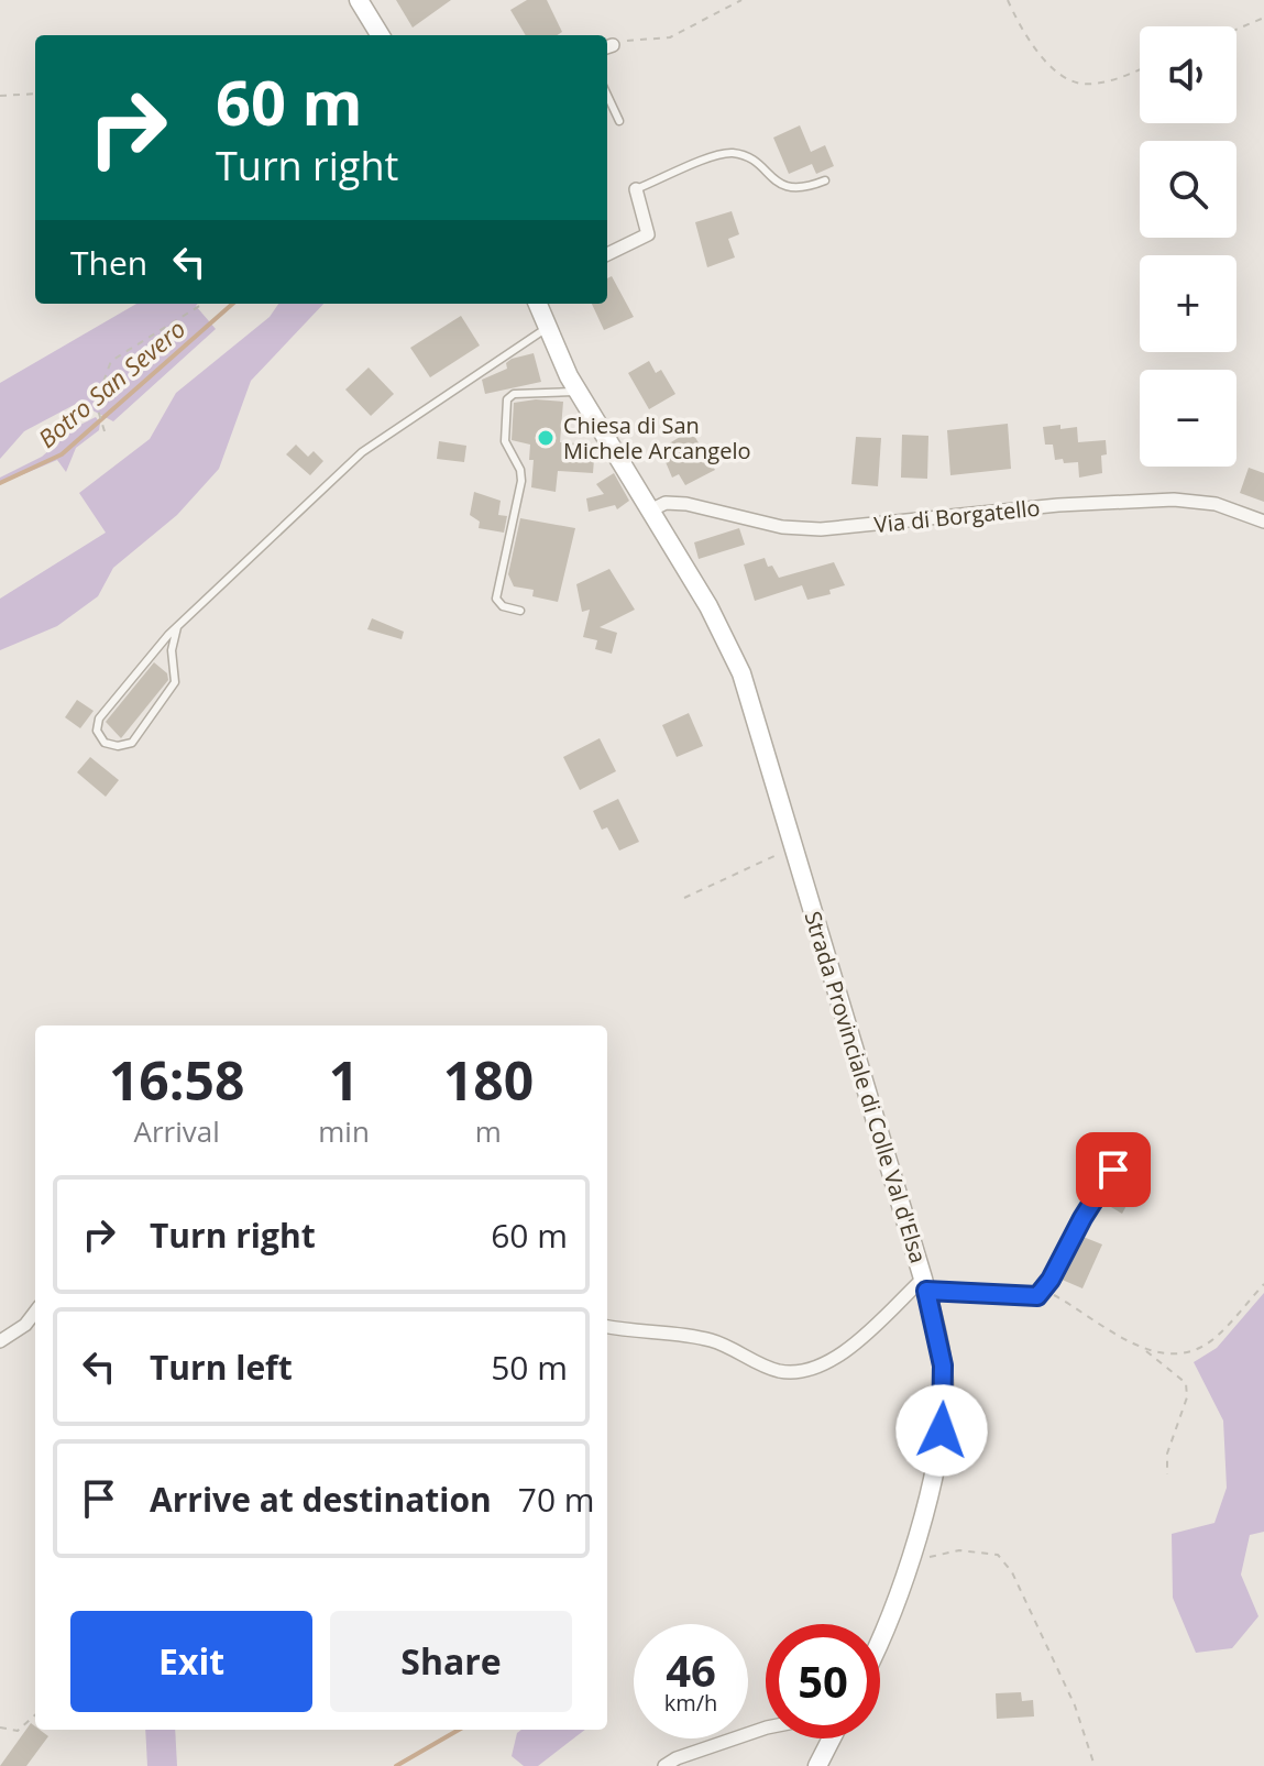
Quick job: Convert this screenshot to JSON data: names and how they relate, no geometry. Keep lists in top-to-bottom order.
{
  "streets": {
    "main road": ["Strada Provinciale di Colle Val d'Elsa"],
    "street": ["Via di Borgatello"]
  },
  "water": ["Botro San Severo"],
  "places": ["Chiesa di San Michele Arcangelo"],
  "page": {
    "map_buttons": ["+", "−"],
    "turn": ["60 m", "Turn right"],
    "then": "Then",
    "eta": [
      "16:58",
      "Arrival",
      "1",
      "min",
      "180",
      "m"
    ],
    "list": [
      {
        "name": "Turn right",
        "value": "60 m"
      },
      {
        "name": "Turn left",
        "value": "50 m"
      },
      {
        "name": "Arrive at destination",
        "value": "70 m"
      }
    ],
    "buttons": ["Exit", "Share"],
    "speed": "46 km/h",
    "limit": "50"
  }
}
